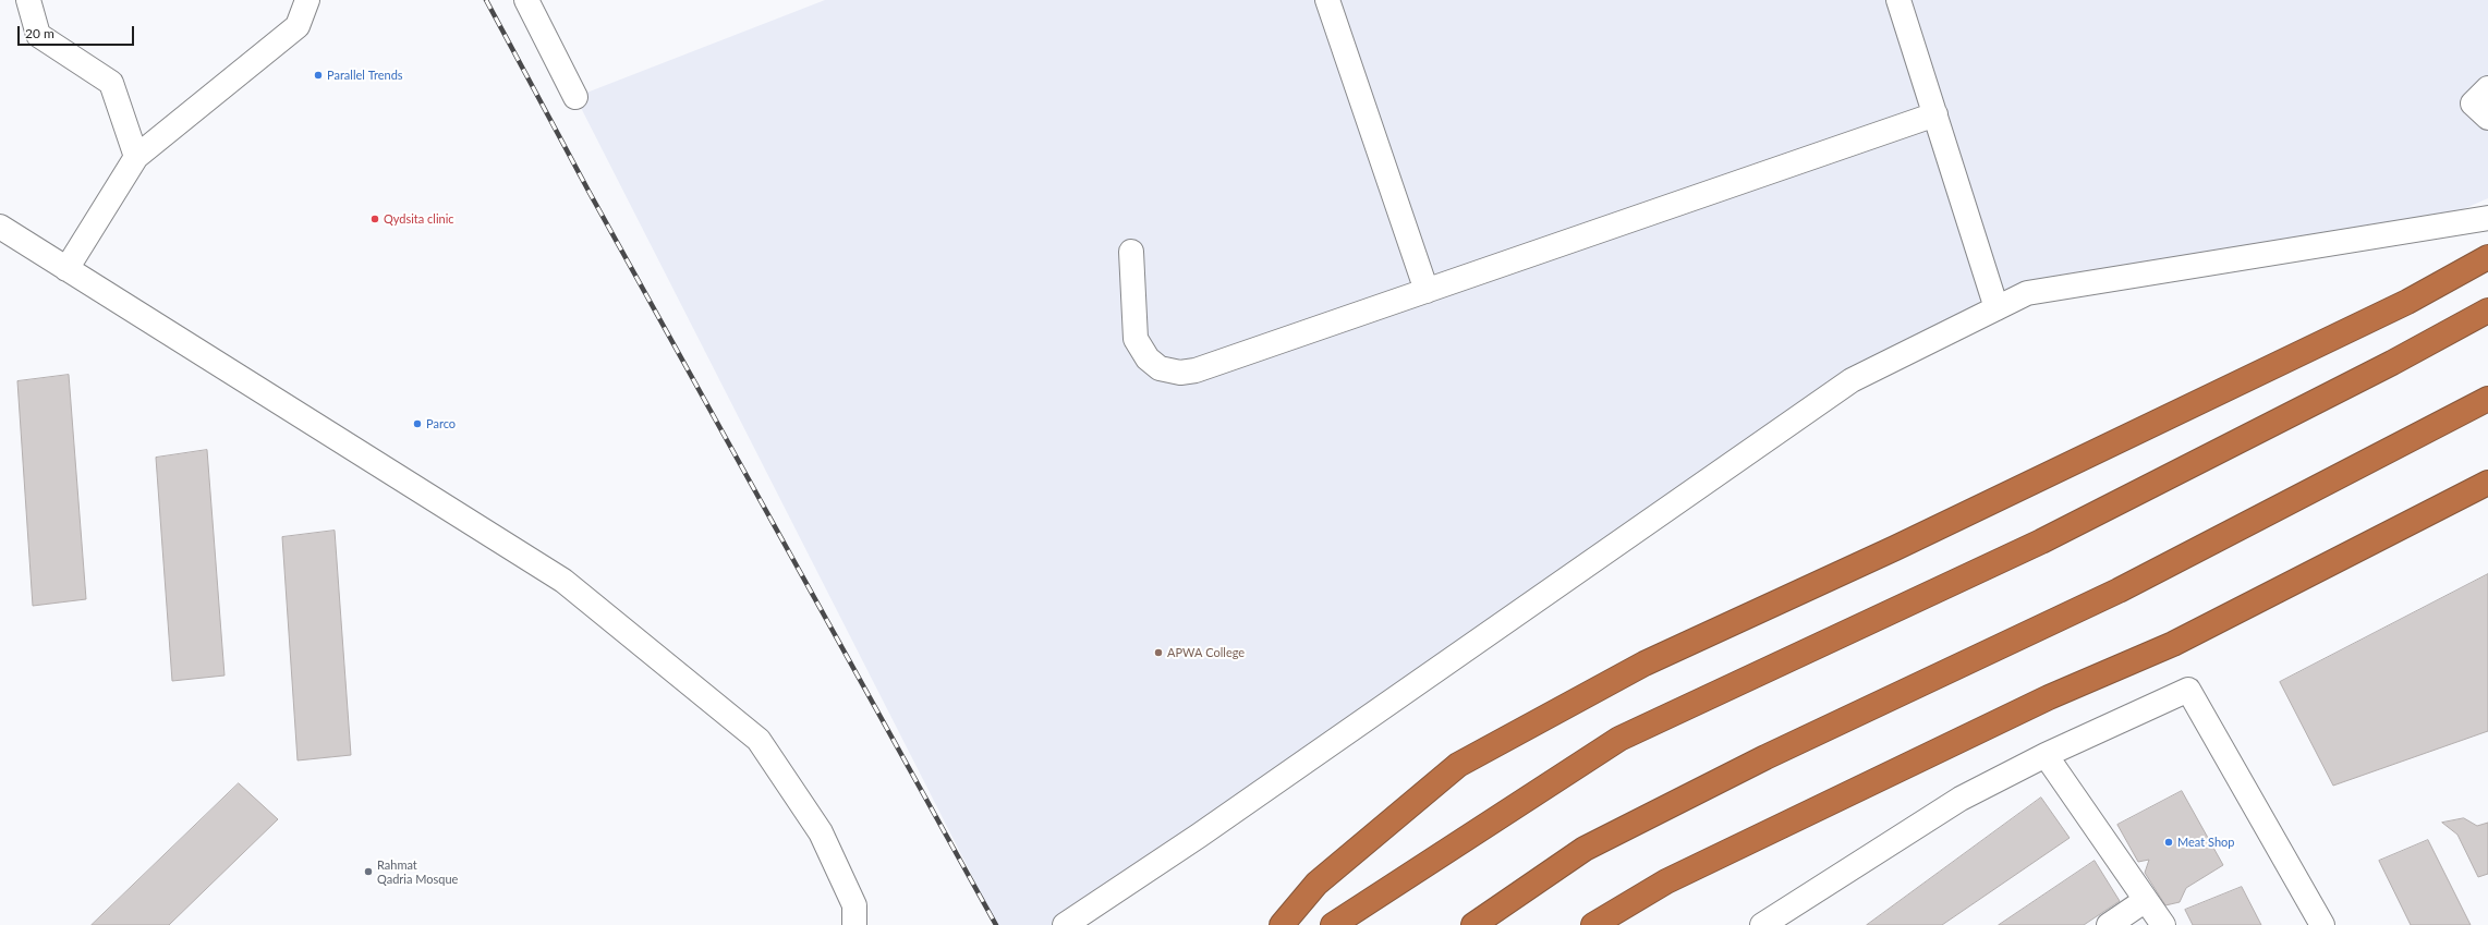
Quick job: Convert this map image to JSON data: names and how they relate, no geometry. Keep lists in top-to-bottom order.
{
  "places": [
    "Parallel Trends",
    "Qydsita clinic",
    "Parco",
    "APWA College",
    "Meat Shop",
    "Rahmat Qadria Mosque"
  ],
  "scale_bar": "20 m"
}
